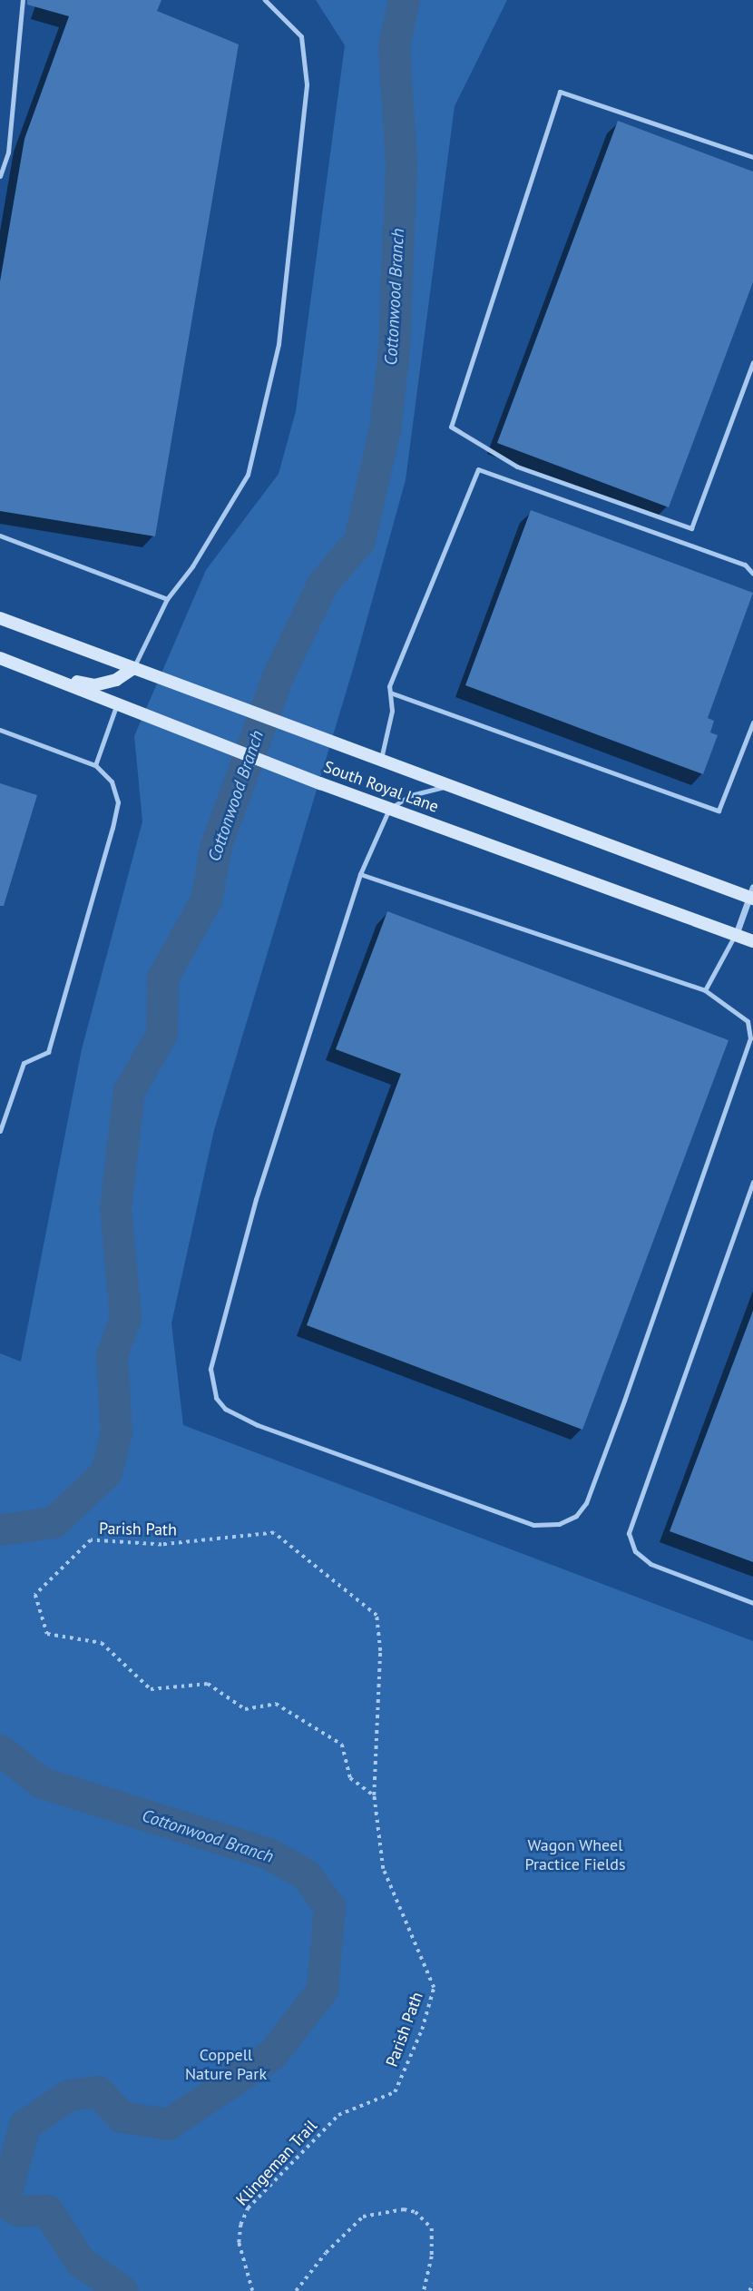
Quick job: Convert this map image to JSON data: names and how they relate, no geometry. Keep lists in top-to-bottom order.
{
  "streets": {
    "main road": ["South Royal Lane"],
    "path": ["Parish Path", "Klingeman Trail"]
  },
  "crossings": [
    ["Parish Path", "Klingeman Trail"]
  ],
  "water": ["Cottonwood Branch"],
  "parks": ["Wagon Wheel Practice Fields", "Coppell Nature Park"]
}
